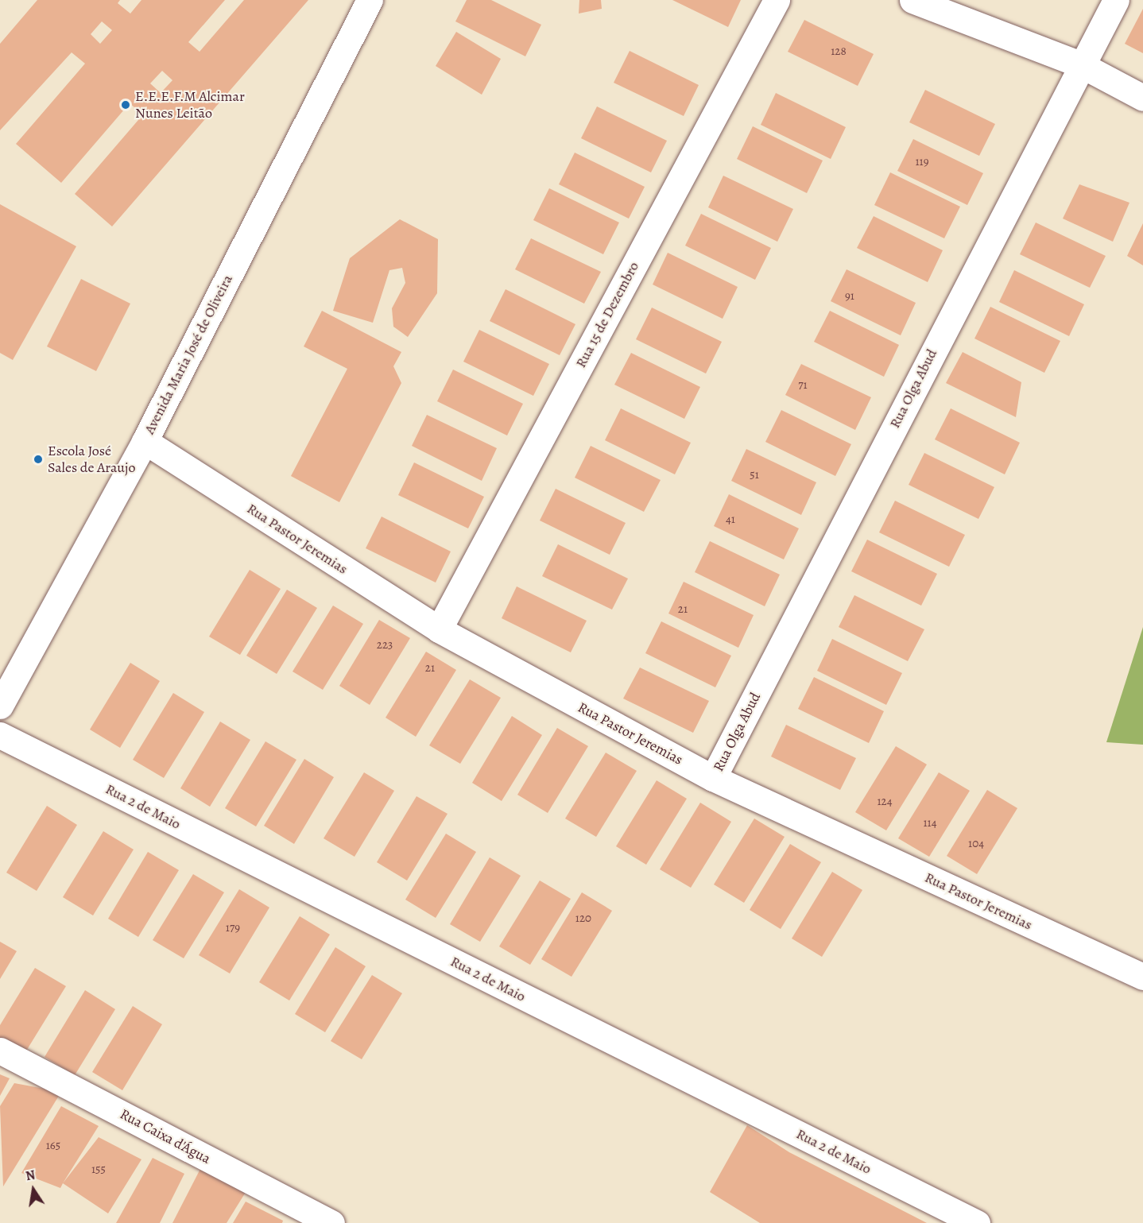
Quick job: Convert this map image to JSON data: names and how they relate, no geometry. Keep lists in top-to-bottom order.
{
  "streets": {
    "street": [
      "Rua 15 de Dezembro",
      "Avenida Maria José de Oliveira",
      "Rua Olga Abud",
      "Rua Pastor Jeremias",
      "Rua 2 de Maio",
      "Rua Caixa d'Água"
    ]
  },
  "crossings": [
    ["Rua 15 de Dezembro", "Rua Pastor Jeremias"],
    ["Avenida Maria José de Oliveira", "Rua Pastor Jeremias"],
    ["Rua Olga Abud", "Rua Pastor Jeremias"]
  ],
  "places": ["E.E.E.F.M Alcimar Nunes Leitão", "Escola José Sales de Araujo"],
  "house_numbers": [
    "128",
    "119",
    "91",
    "71",
    "51",
    "41",
    "21",
    "223",
    "21",
    "124",
    "114",
    "104",
    "120",
    "179",
    "165",
    "155"
  ],
  "north": "top"
}
